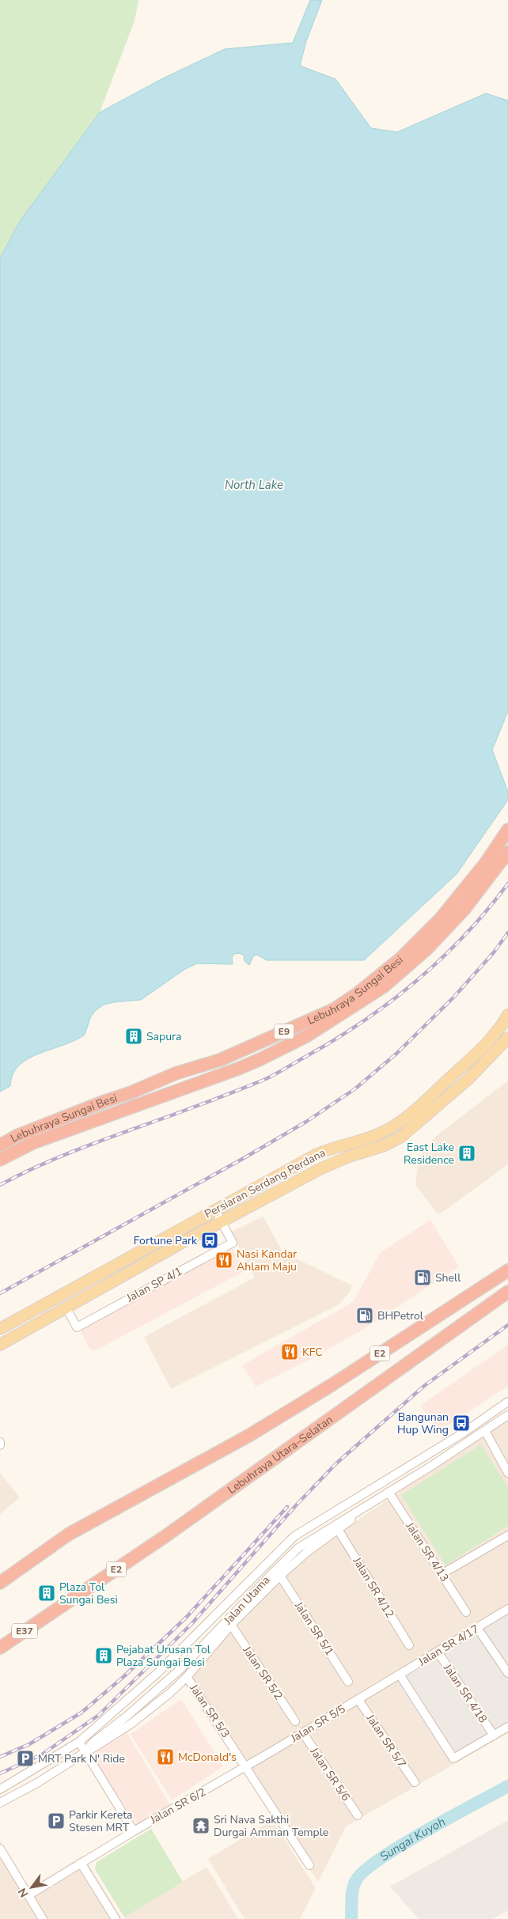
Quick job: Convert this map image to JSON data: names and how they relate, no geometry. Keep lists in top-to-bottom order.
{
  "streets": {
    "highway": [
      "Lebuhraya Sungai Besi",
      "E9",
      "E2",
      "Lebuhraya Utara–Selatan",
      "E37"
    ],
    "main road": ["Persiaran Serdang Perdana"],
    "street": [
      "Jalan SP 4/1",
      "Jalan SR 4/13",
      "Jalan SR 4/12",
      "Jalan Utama",
      "Jalan SR 5/1",
      "Jalan SR 4/17",
      "Jalan SR 5/2",
      "Jalan SR 4/18",
      "Jalan SR 5/3",
      "Jalan SR 5/5",
      "Jalan SR 5/7",
      "Jalan SR 5/6",
      "Jalan SR 6/2"
    ]
  },
  "crossings": [
    ["Persiaran Serdang Perdana", "Jalan SP 4/1"],
    ["Lebuhraya Utara–Selatan", "E37"],
    ["Jalan SR 4/13", "Jalan Utama"],
    ["Jalan SR 4/17", "Jalan SR 4/18"],
    ["Jalan SR 4/17", "Jalan SR 5/5"],
    ["Jalan SR 5/3", "Jalan SR 5/5"],
    ["Jalan SR 5/3", "Jalan SR 6/2"],
    ["Jalan SR 5/5", "Jalan SR 5/7"],
    ["Jalan SR 5/5", "Jalan SR 5/6"],
    ["Jalan SR 5/5", "Jalan SR 6/2"]
  ],
  "water": ["North Lake", "Sungai Kuyoh"],
  "places": {
    "building": [
      "Sapura",
      "East Lake Residence",
      "Plaza Tol Sungai Besi",
      "Pejabat Urusan Tol Plaza Sungai Besi"
    ],
    "bus stop": ["Fortune Park", "Bangunan Hup Wing"],
    "restaurant": ["Nasi Kandar Ahlam Maju", "KFC", "McDonald's"],
    "fuel station": ["Shell", "BHPetrol"],
    "parking": ["MRT Park N' Ride", "Parkir Kereta Stesen MRT"],
    "temple": ["Sri Nava Sakthi Durgai Amman Temple"]
  },
  "north": "bottom left"
}
